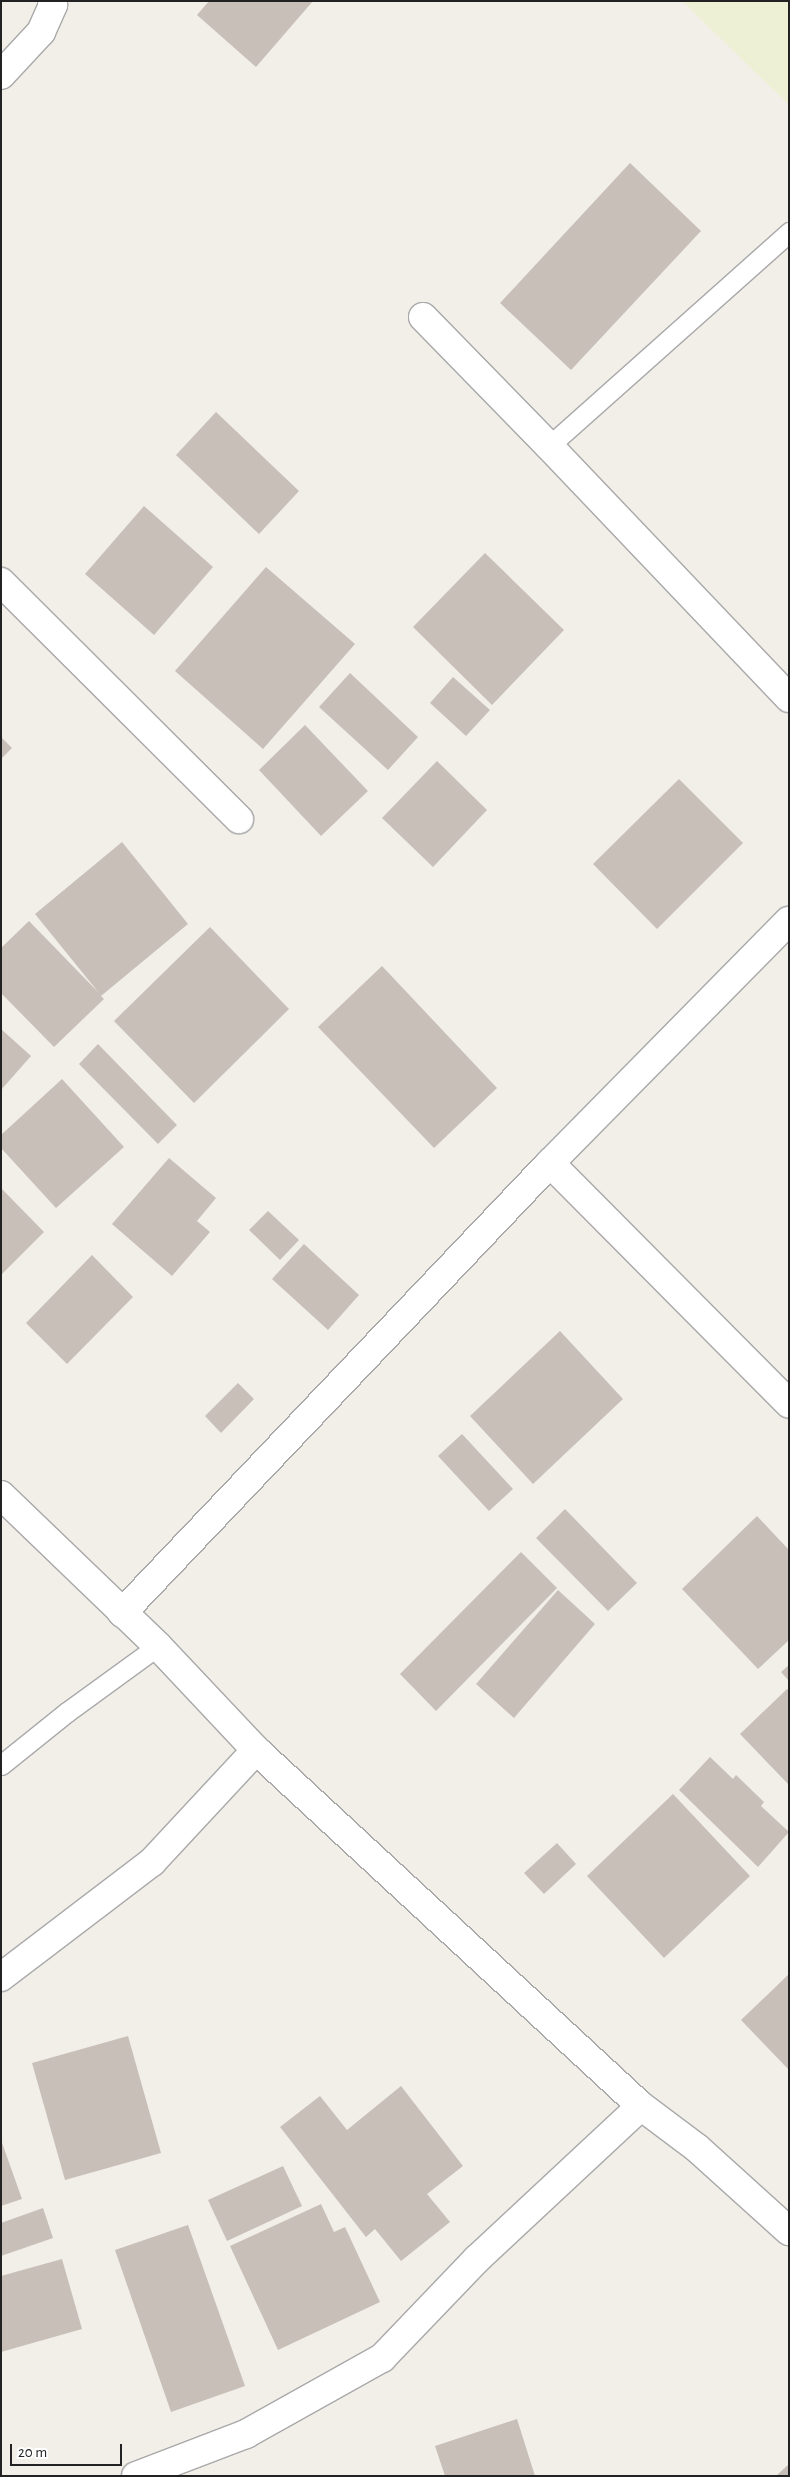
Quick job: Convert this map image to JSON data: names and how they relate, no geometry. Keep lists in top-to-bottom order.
{
  "scale_bar": "20 m"
}
